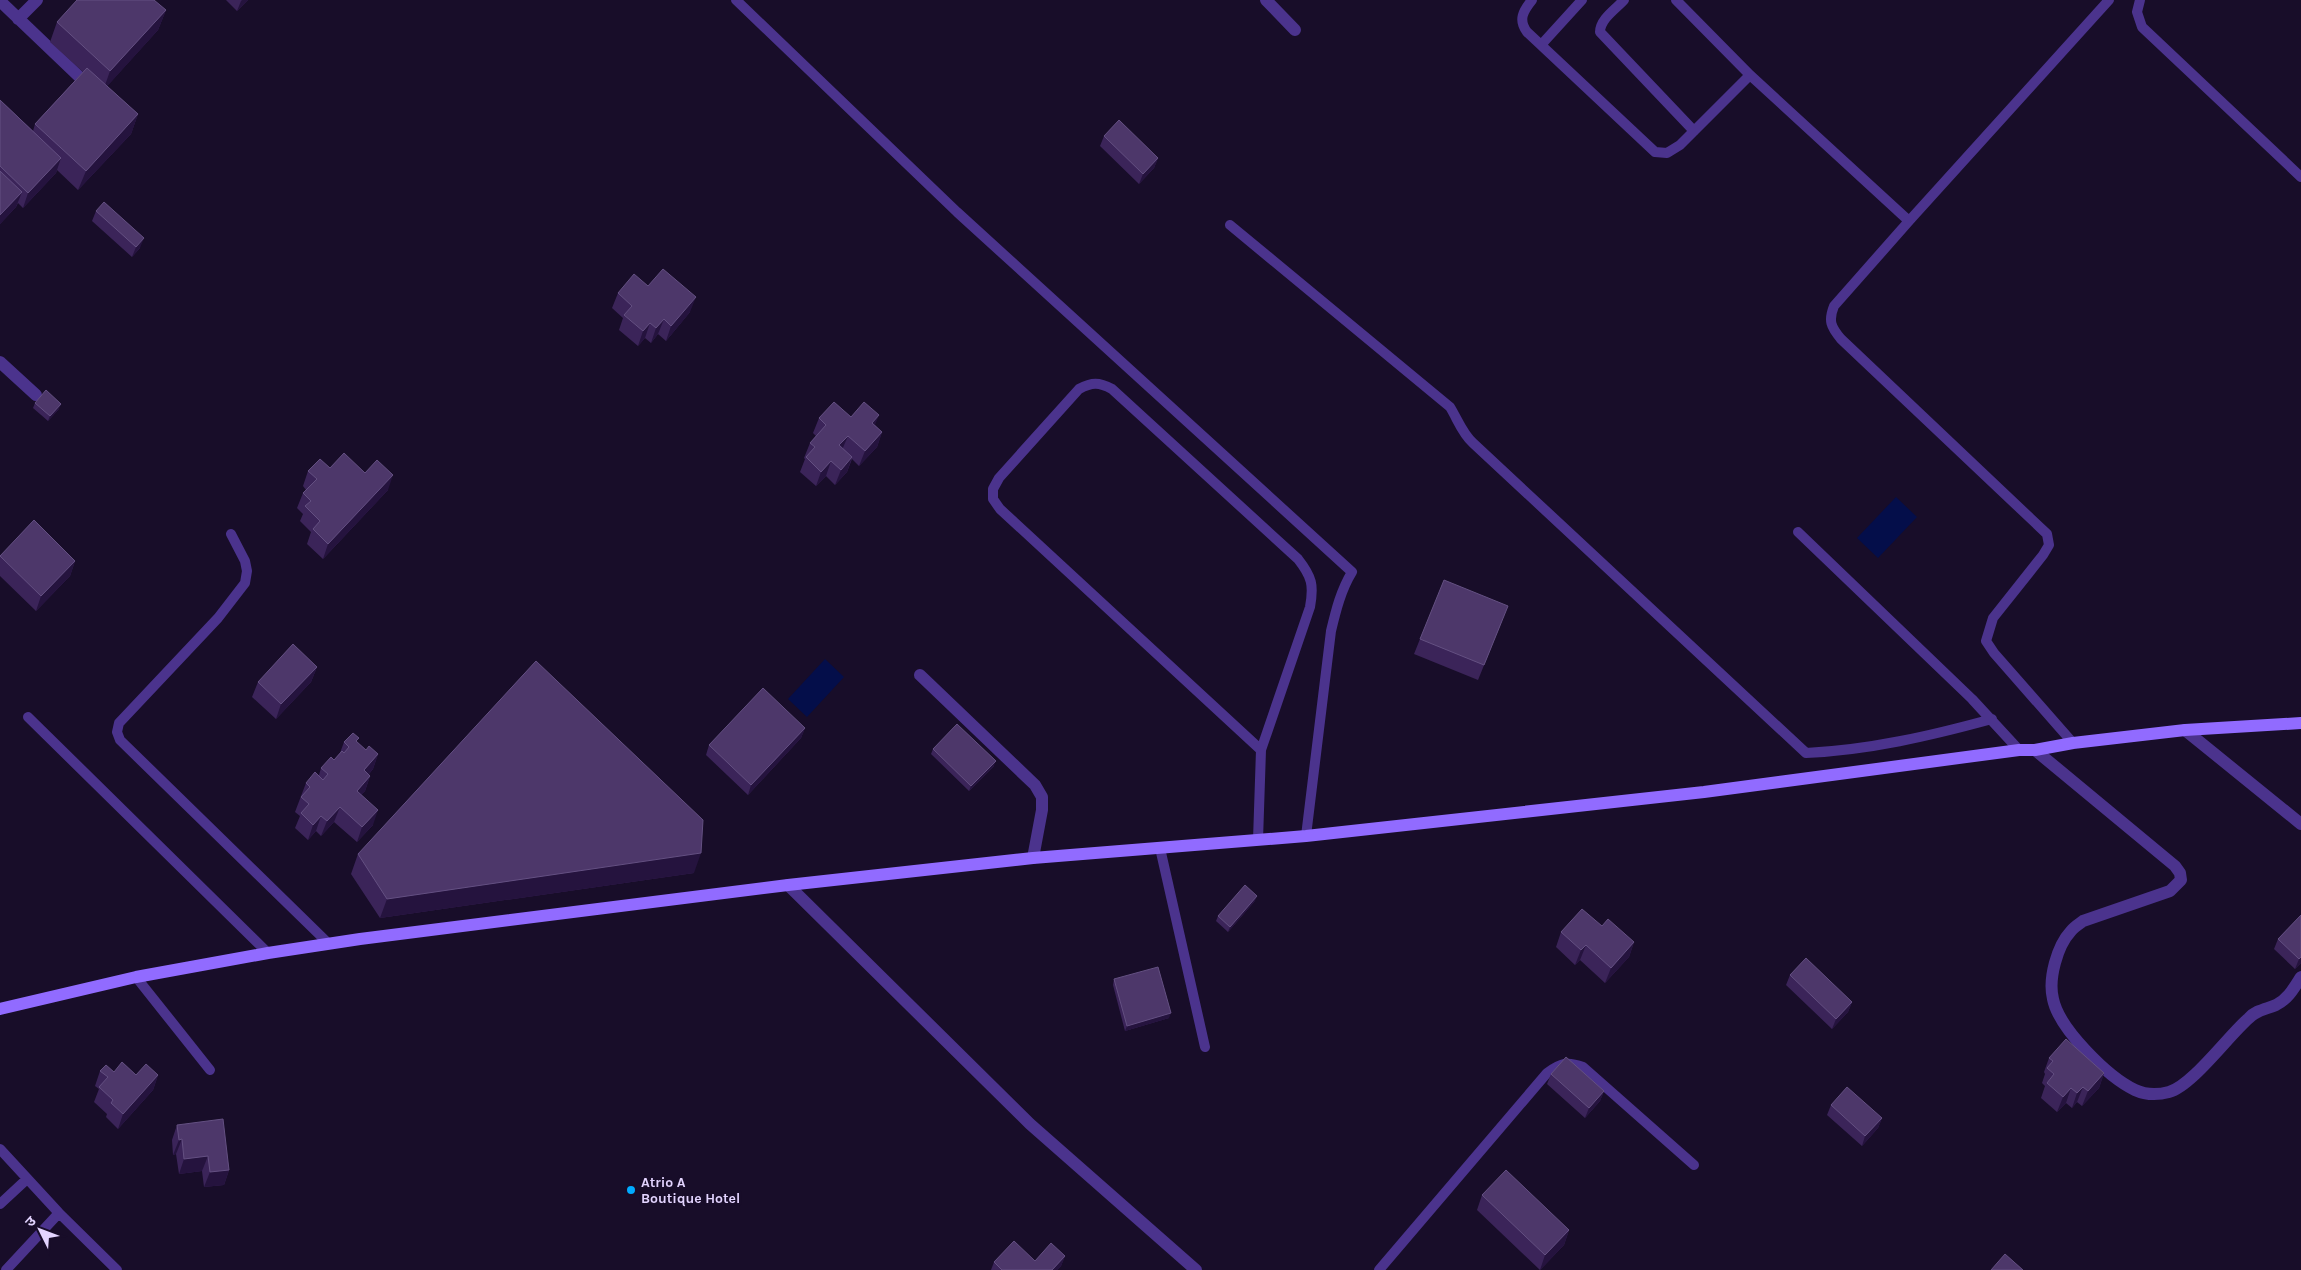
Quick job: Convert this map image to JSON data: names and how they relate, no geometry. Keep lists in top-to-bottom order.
{
  "places": ["Atrio A Boutique Hotel"],
  "north": "top left"
}
